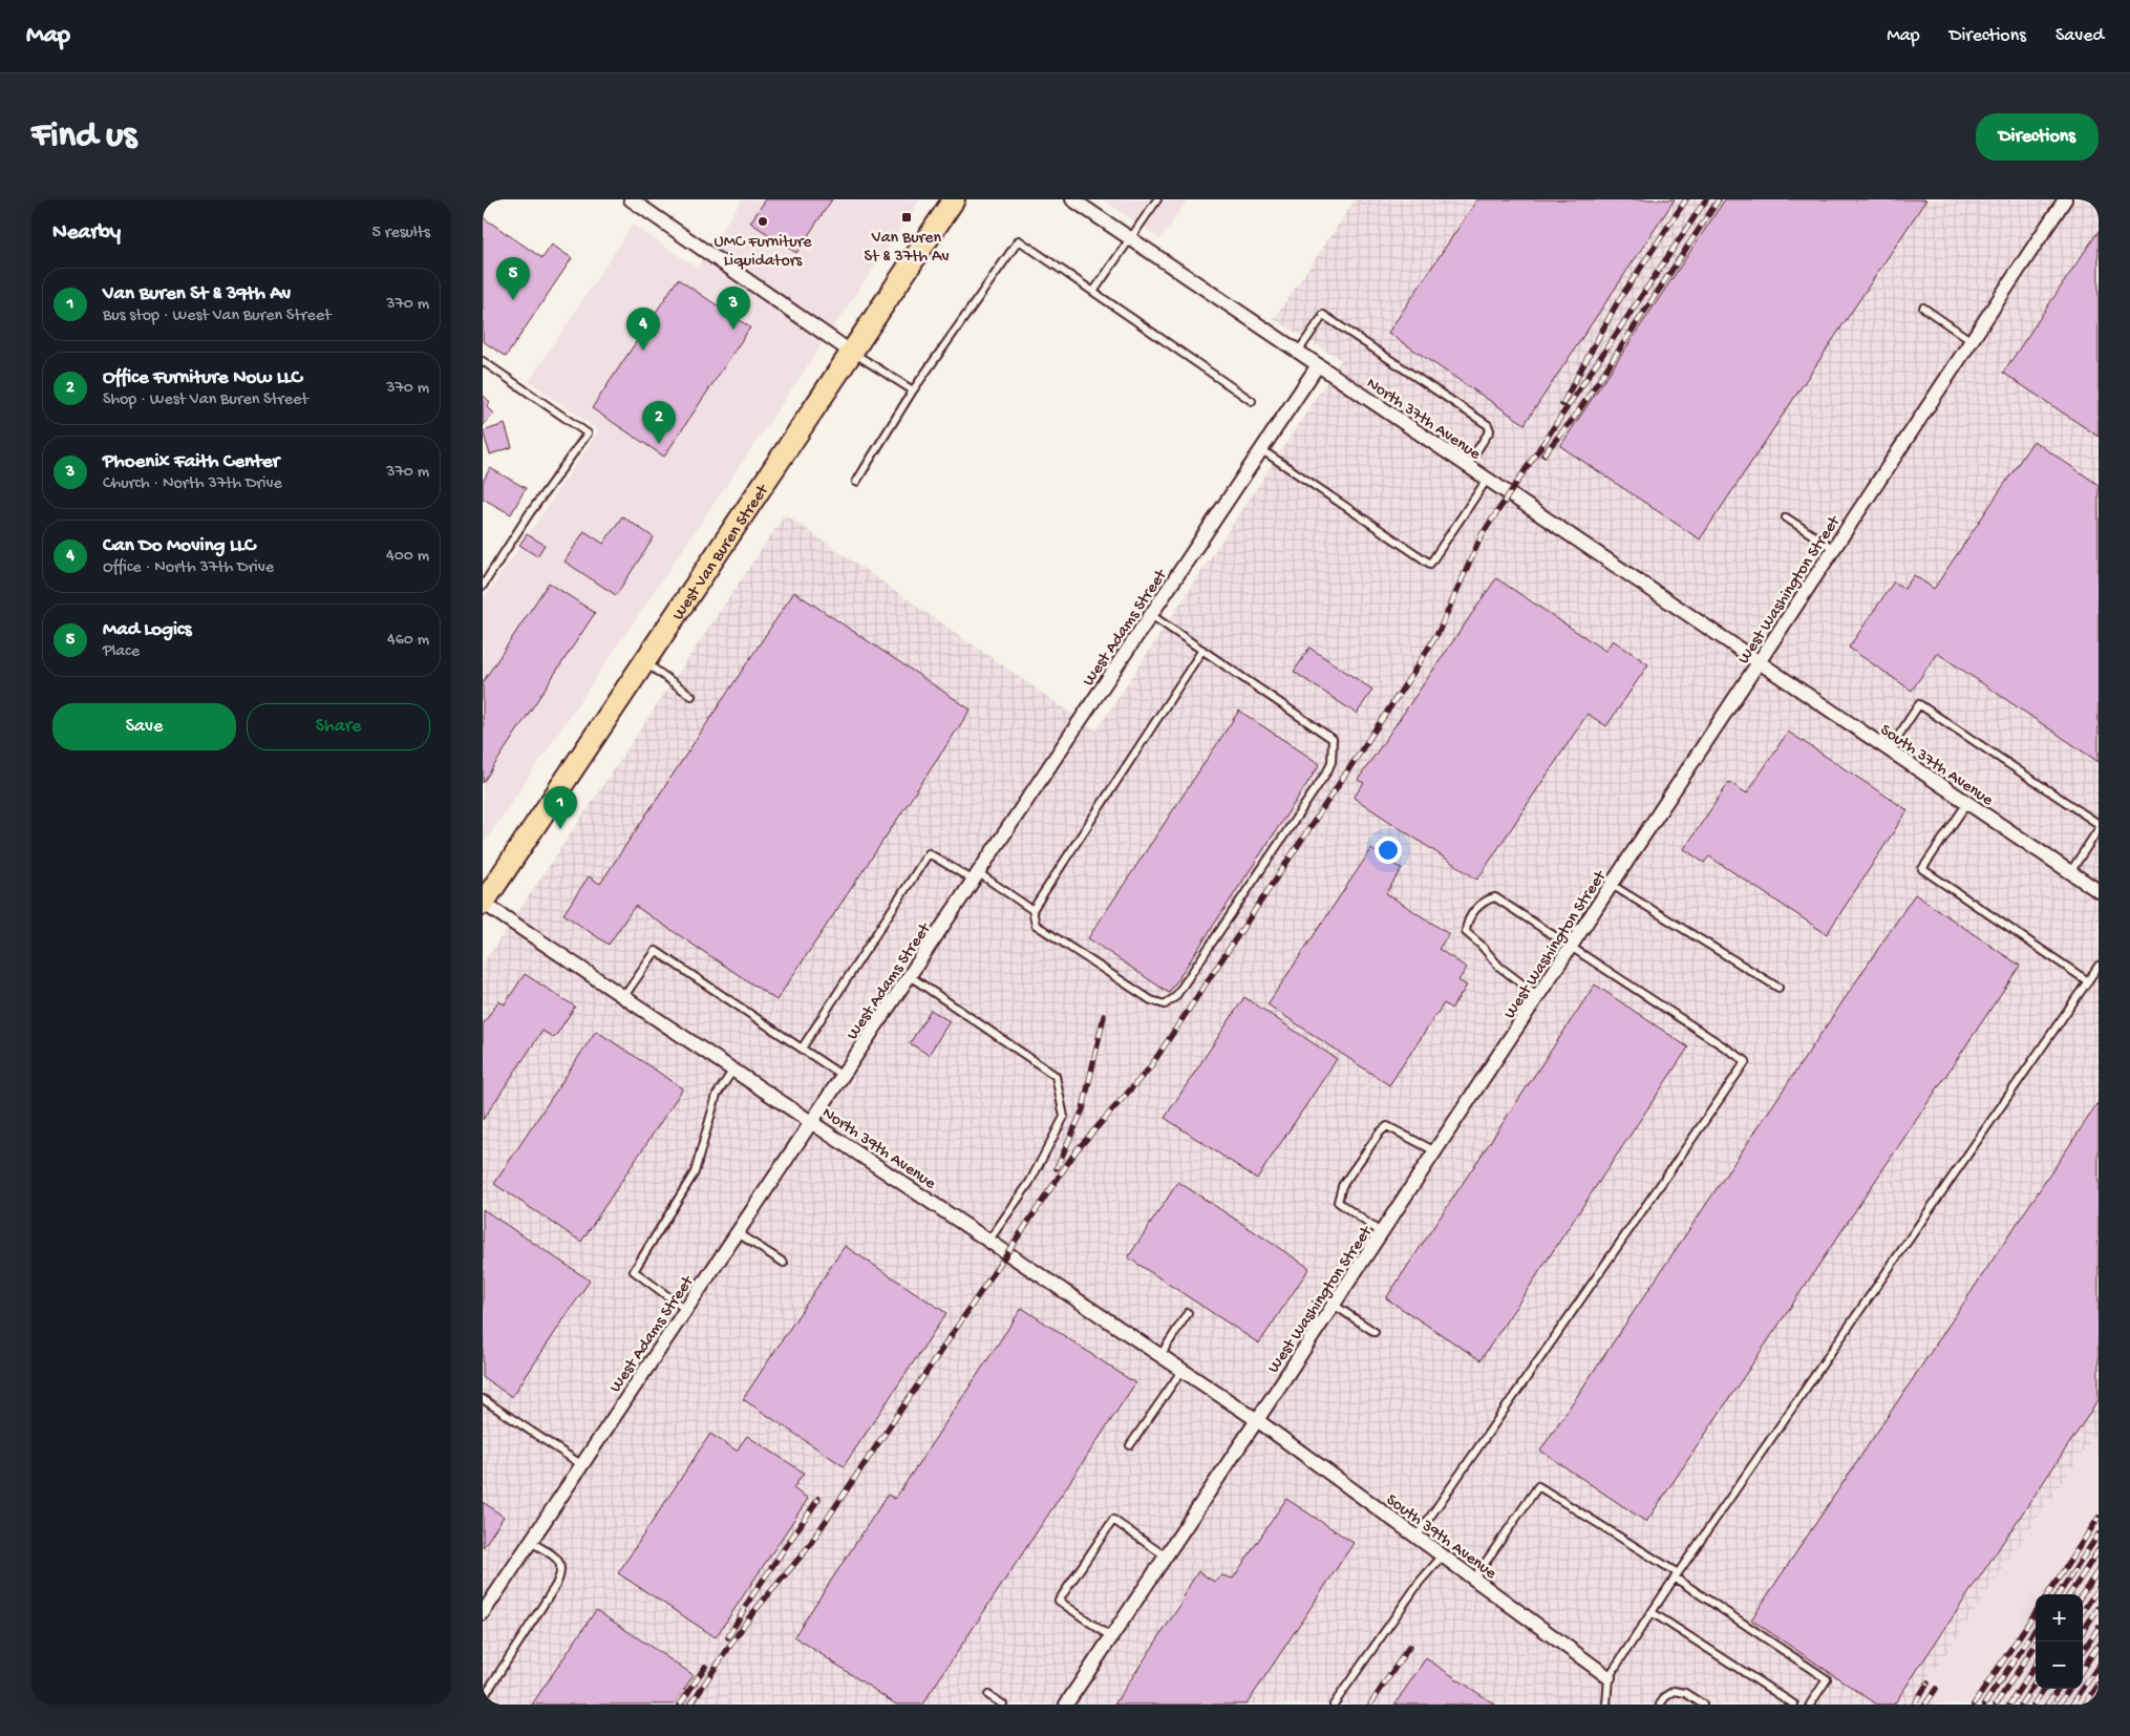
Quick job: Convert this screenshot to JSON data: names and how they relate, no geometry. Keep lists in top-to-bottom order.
{
  "streets": {
    "main road": ["West Van Buren Street"],
    "street": [
      "North 37th Avenue",
      "West Washington Street",
      "West Adams Street",
      "South 37th Avenue",
      "North 39th Avenue",
      "South 39th Avenue"
    ]
  },
  "crossings": [
    ["North 37th Avenue", "West Washington Street"],
    ["North 37th Avenue", "West Adams Street"],
    ["North 37th Avenue", "South 37th Avenue"],
    ["West Van Buren Street", "North 39th Avenue"],
    ["West Washington Street", "South 37th Avenue"],
    ["West Washington Street", "North 39th Avenue"],
    ["West Washington Street", "South 39th Avenue"],
    ["West Adams Street", "North 39th Avenue"],
    ["North 39th Avenue", "South 39th Avenue"]
  ],
  "places": {
    "transit": ["Van Buren St & 37th Av"],
    "other": ["UMC Furniture Liquidators"]
  },
  "page": {
    "header": "Map",
    "nav": ["Map", "Directions", "Saved"],
    "buttons": [
      "Directions",
      ["Save", "Share"]
    ],
    "title": "Find us",
    "heading": ["Nearby", "5 results"],
    "pins": [
      "5",
      "3",
      "4",
      "2",
      "1"
    ],
    "list": [
      {
        "mark": "1",
        "name": "Van Buren St & 39th Av",
        "note": "Bus stop · West Van Buren Street",
        "value": "370 m"
      },
      {
        "mark": "2",
        "name": "Office Furniture Now LLC",
        "note": "Shop · West Van Buren Street",
        "value": "370 m"
      },
      {
        "mark": "3",
        "name": "Phoenix Faith Center",
        "note": "Church · North 37th Drive",
        "value": "370 m"
      },
      {
        "mark": "4",
        "name": "Can Do Moving LLC",
        "note": "Office · North 37th Drive",
        "value": "400 m"
      },
      {
        "mark": "5",
        "name": "Mad Logics",
        "note": "Place",
        "value": "460 m"
      }
    ],
    "map_buttons": ["+", "−"]
  }
}
